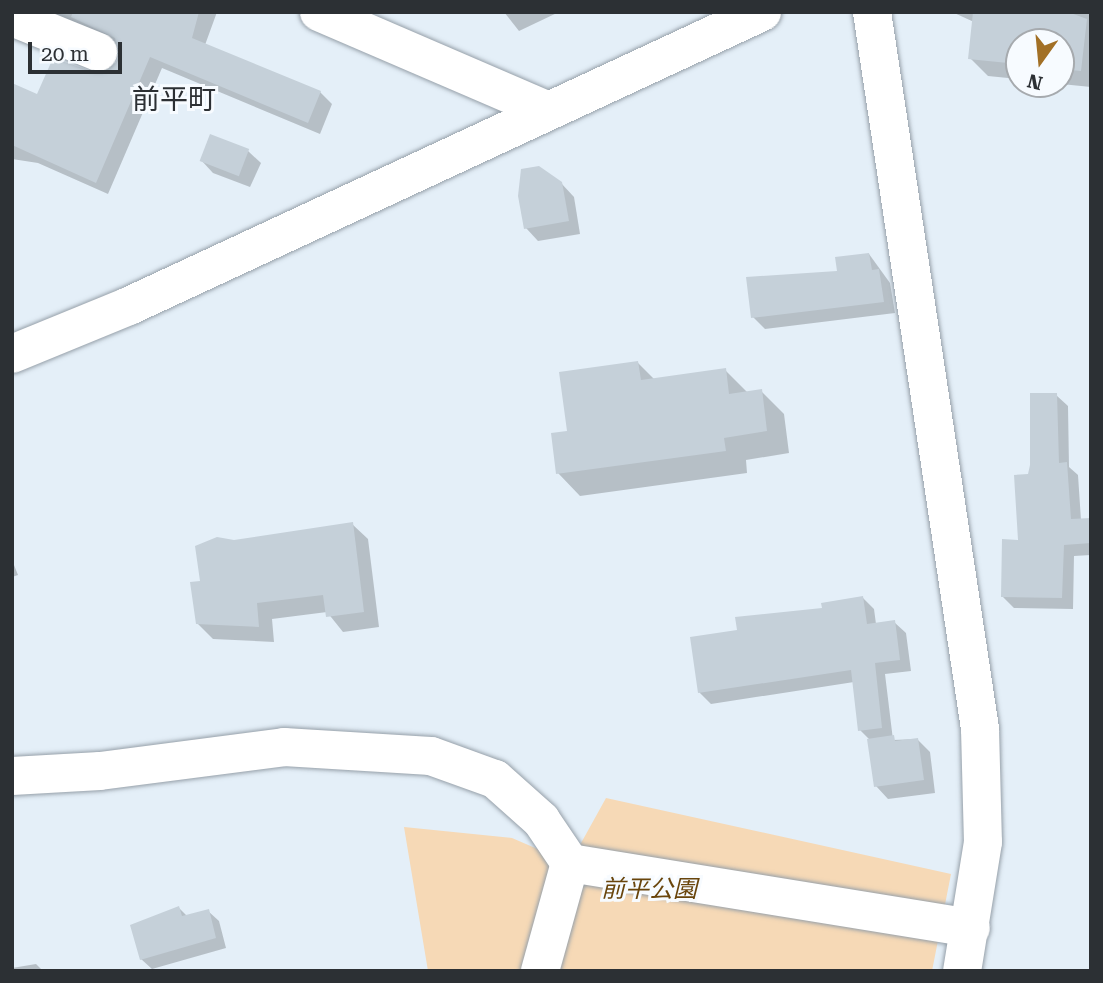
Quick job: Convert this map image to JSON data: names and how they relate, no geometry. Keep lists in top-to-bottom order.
{
  "districts": ["前平町"],
  "parks": ["前平公園"],
  "scale_bar": "20 m",
  "north": "bottom"
}
